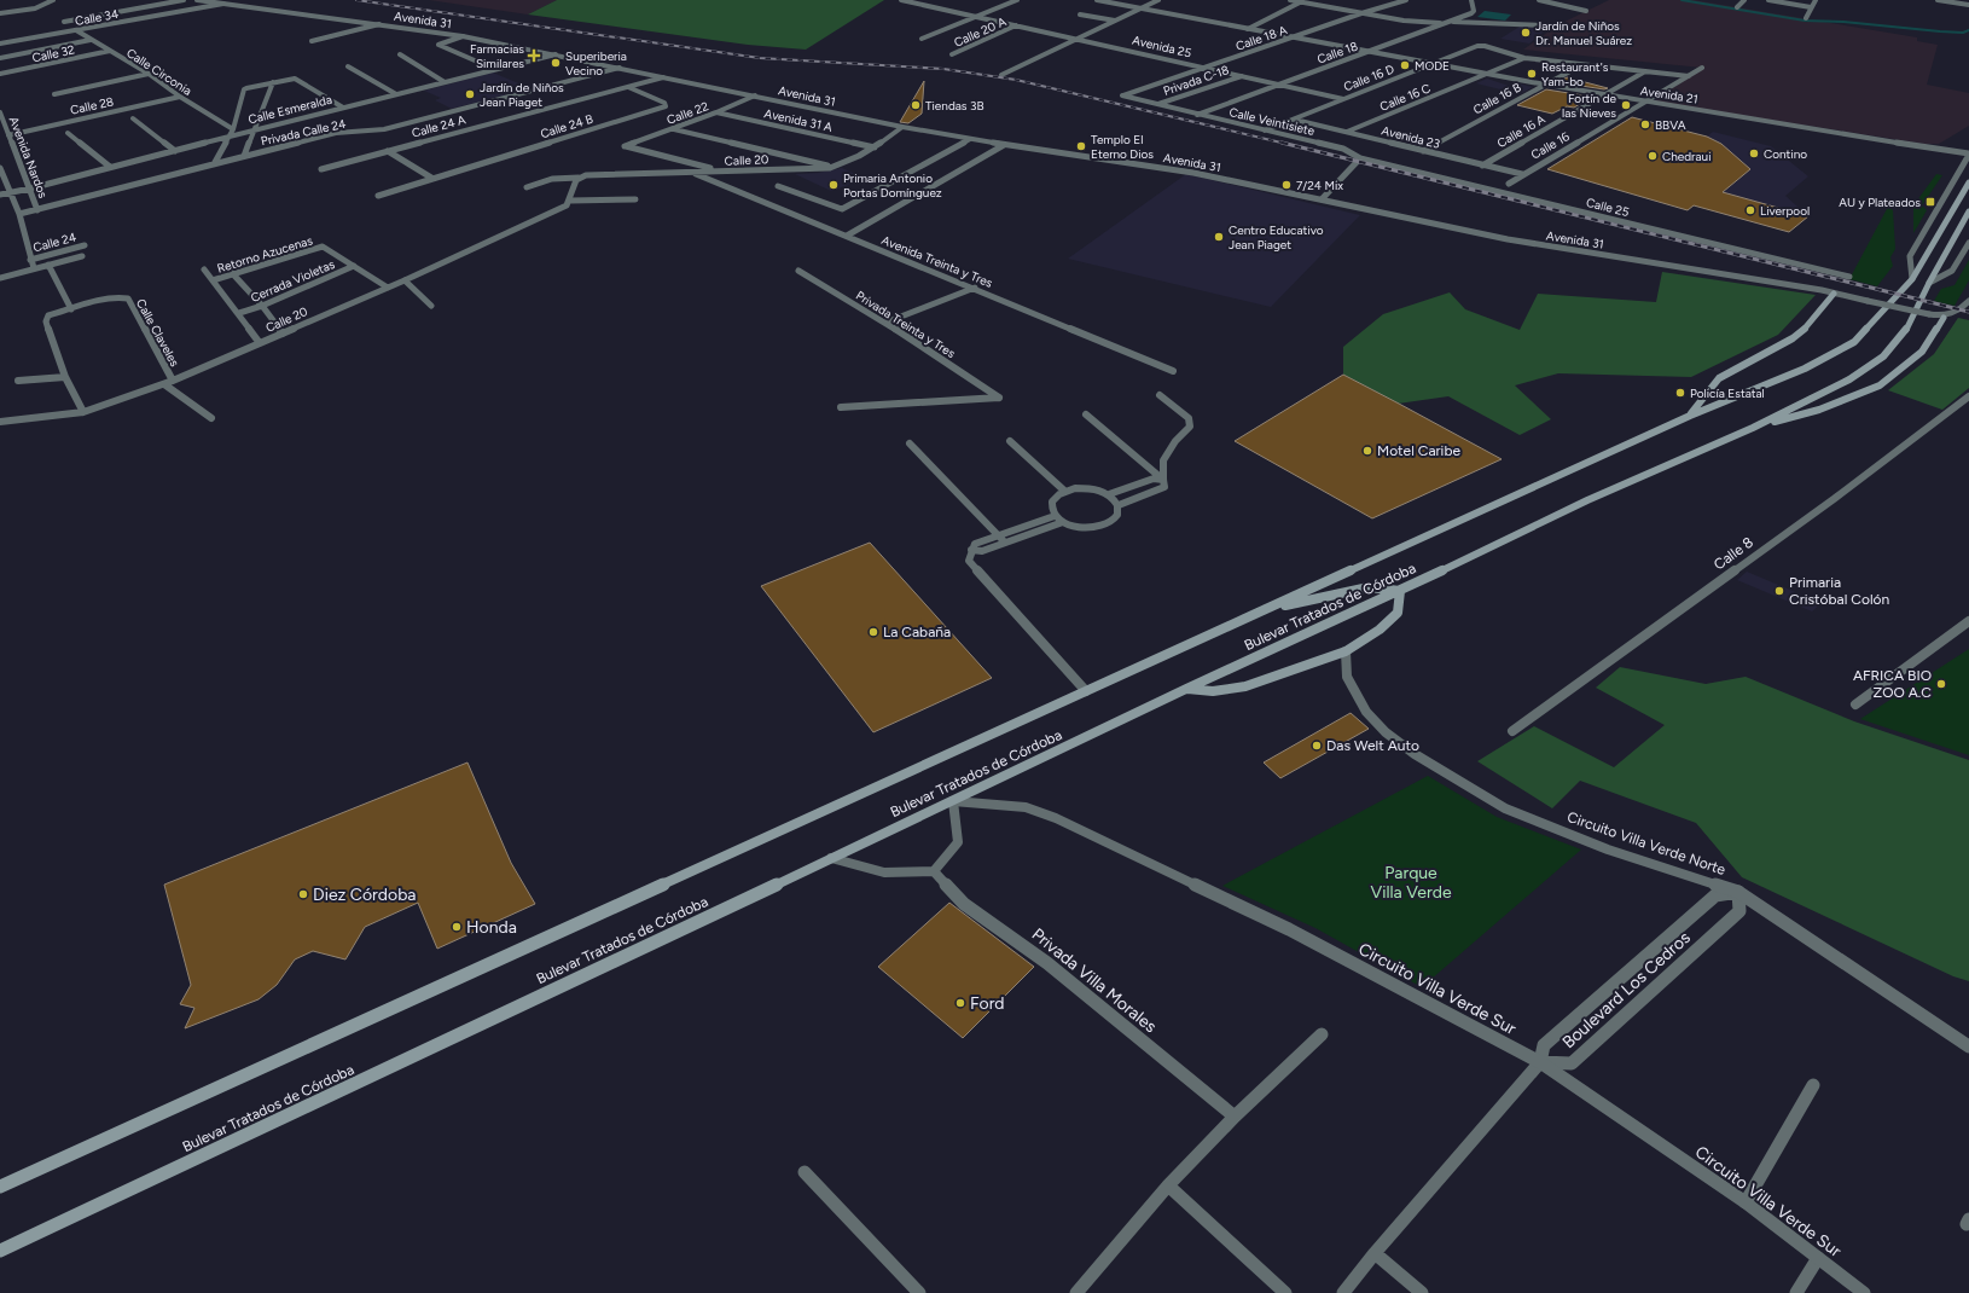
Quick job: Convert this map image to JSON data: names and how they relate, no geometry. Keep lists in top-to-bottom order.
{
  "streets": {
    "main road": ["Bulevar Tratados de Córdoba"],
    "street": [
      "Calle 34",
      "Avenida 31",
      "Calle 20 A",
      "Calle 18 A",
      "Avenida 25",
      "Calle 18",
      "Calle 32",
      "Calle Circonia",
      "Calle 16 D",
      "Privada C-18",
      "Avenida 21",
      "Calle 16 C",
      "Calle 16 B",
      "Calle 28",
      "Calle Esmeralda",
      "Calle 22",
      "Avenida 31 A",
      "Calle Veintisiete",
      "Calle 24 A",
      "Calle 24 B",
      "Calle 16 A",
      "Privada Calle 24",
      "Avenida 23",
      "Calle 16",
      "Avenida Nardos",
      "Calle 20",
      "Calle 25",
      "Calle 24",
      "Retorno Azucenas",
      "Avenida Treinta y Tres",
      "Cerrada Violetas",
      "Privada Treinta y Tres",
      "Calle Claveles",
      "Calle 8",
      "Circuito Villa Verde Norte",
      "Privada Villa Morales",
      "Circuito Villa Verde Sur",
      "Boulevard Los Cedros"
    ]
  },
  "crossings": [
    ["Calle 34", "Avenida 31"],
    ["Calle 34", "Calle Circonia"],
    ["Avenida 31", "Calle Esmeralda"],
    ["Avenida 31", "Calle 22"],
    ["Avenida 31", "Calle 24 A"],
    ["Avenida 31", "Privada Calle 24"],
    ["Avenida 31", "Calle 20"],
    ["Calle 20 A", "Avenida 25"],
    ["Calle 18 A", "Avenida 25"],
    ["Calle 18 A", "Calle Veintisiete"],
    ["Avenida 25", "Calle 18"],
    ["Avenida 25", "Calle 16 D"],
    ["Avenida 25", "Privada C-18"],
    ["Calle 18", "Avenida 21"],
    ["Calle 18", "Calle Veintisiete"],
    ["Calle 32", "Calle Circonia"],
    ["Calle Circonia", "Calle 28"],
    ["Calle 16 D", "Avenida 21"],
    ["Calle 16 D", "Calle 16 C"],
    ["Calle 16 D", "Calle Veintisiete"],
    ["Calle 16 D", "Avenida 23"],
    ["Privada C-18", "Calle Veintisiete"],
    ["Avenida 21", "Calle 16 C"],
    ["Avenida 21", "Calle 16 B"],
    ["Avenida 21", "Calle 16 A"],
    ["Avenida 21", "Calle 16"],
    ["Calle 16 C", "Avenida 23"],
    ["Calle 16 B", "Avenida 23"],
    ["Calle 28", "Avenida Nardos"],
    ["Calle Esmeralda", "Avenida Nardos"],
    ["Calle 22", "Avenida 31 A"],
    ["Calle 22", "Calle 20"],
    ["Avenida 31 A", "Calle 20"],
    ["Calle Veintisiete", "Calle 25"],
    ["Calle 24 A", "Calle 24 B"],
    ["Calle 16 A", "Avenida 23"],
    ["Privada Calle 24", "Avenida Nardos"],
    ["Avenida 23", "Calle 16"],
    ["Calle 20", "Avenida Treinta y Tres"],
    ["Calle 20", "Calle Claveles"],
    ["Retorno Azucenas", "Cerrada Violetas"],
    ["Bulevar Tratados de Córdoba", "Circuito Villa Verde Sur"],
    ["Circuito Villa Verde Norte", "Boulevard Los Cedros"],
    ["Circuito Villa Verde Sur", "Boulevard Los Cedros"]
  ],
  "parks": ["Parque Villa Verde"],
  "places": {
    "other": [
      "Jardín de Niños Dr. Manuel Suárez",
      "Superiberia Vecino",
      "MODE",
      "Restaurant's Yam-bo",
      "Jardín de Niños Jean Piaget",
      "Tiendas 3B",
      "Fortín de las Nieves",
      "BBVA",
      "Templo El Eterno Dios",
      "Contino",
      "Chedraui",
      "Primaria Antonio Portas Domínguez",
      "7/24 Mix",
      "Liverpool",
      "Centro Educativo Jean Piaget",
      "Policía Estatal",
      "Motel Caribe",
      "Primaria Cristóbal Colón",
      "La Cabaña",
      "AFRICA BIO ZOO A.C",
      "Das Welt Auto",
      "Diez Córdoba",
      "Honda",
      "Ford"
    ],
    "health": ["Farmacias Similares"],
    "transit": ["AU y Plateados"]
  }
}
